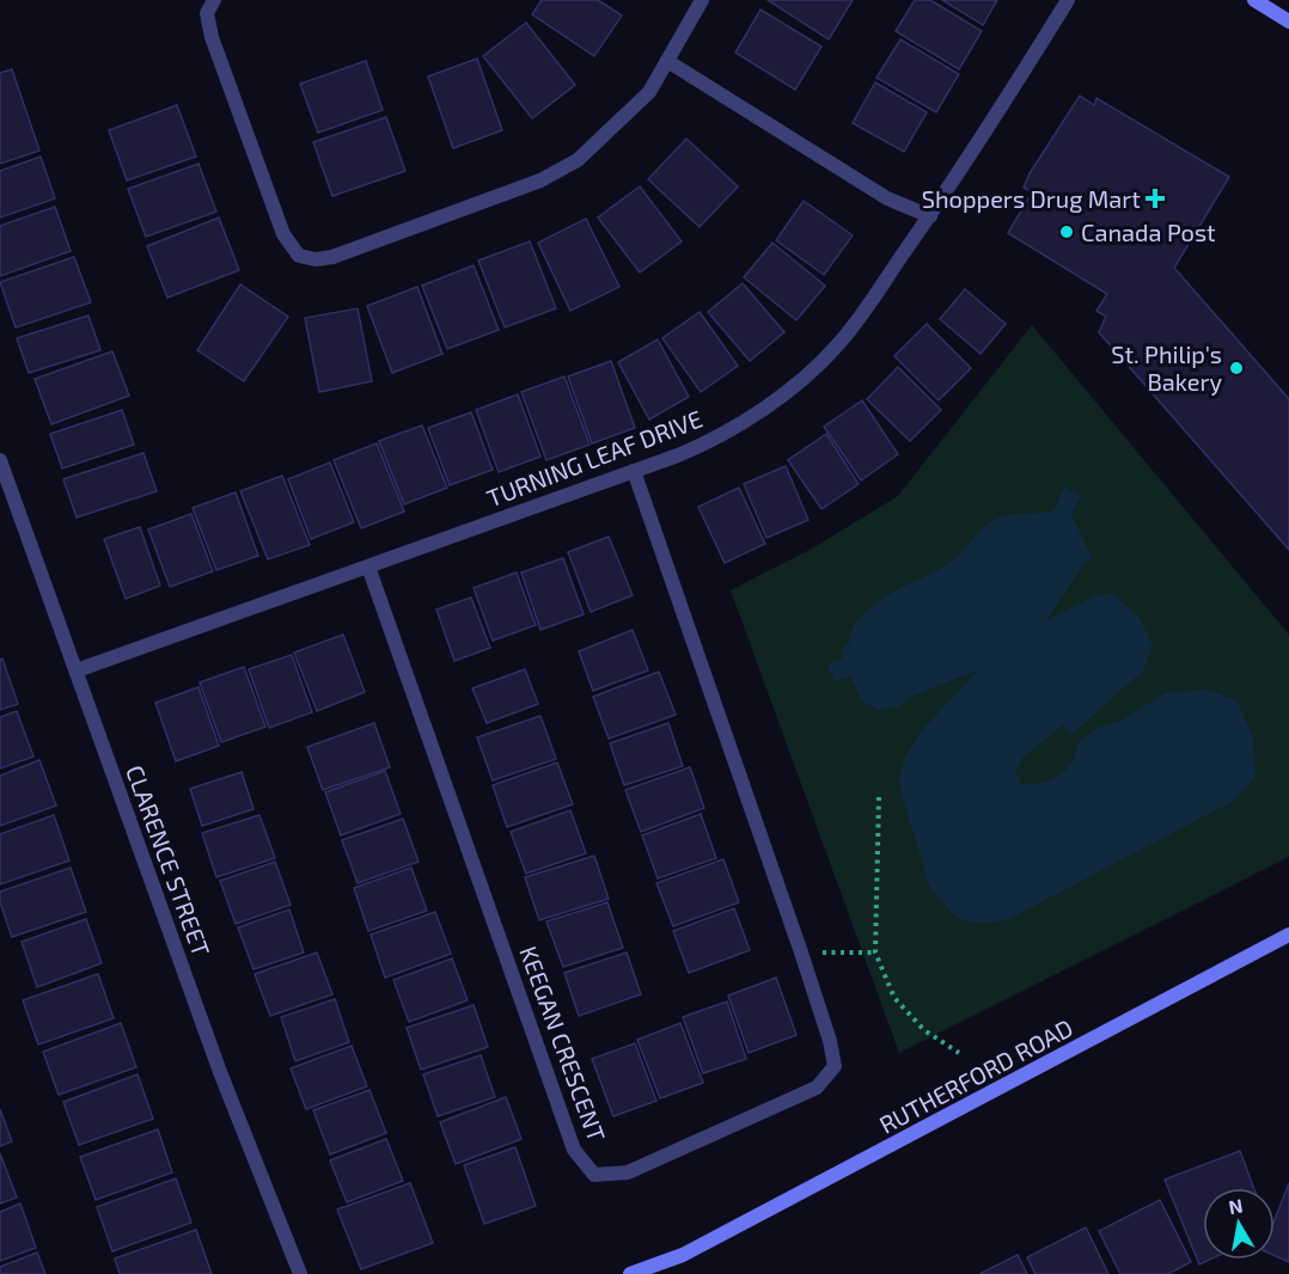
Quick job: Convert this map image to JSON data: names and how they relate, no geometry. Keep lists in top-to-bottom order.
{
  "streets": {
    "main road": ["RUTHERFORD ROAD"],
    "street": ["TURNING LEAF DRIVE", "CLARENCE STREET", "KEEGAN CRESCENT"]
  },
  "crossings": [
    ["TURNING LEAF DRIVE", "CLARENCE STREET"],
    ["TURNING LEAF DRIVE", "KEEGAN CRESCENT"]
  ],
  "places": {
    "health": ["Shoppers Drug Mart"],
    "other": ["Canada Post", "St. Philip's Bakery"]
  },
  "north": "top"
}
